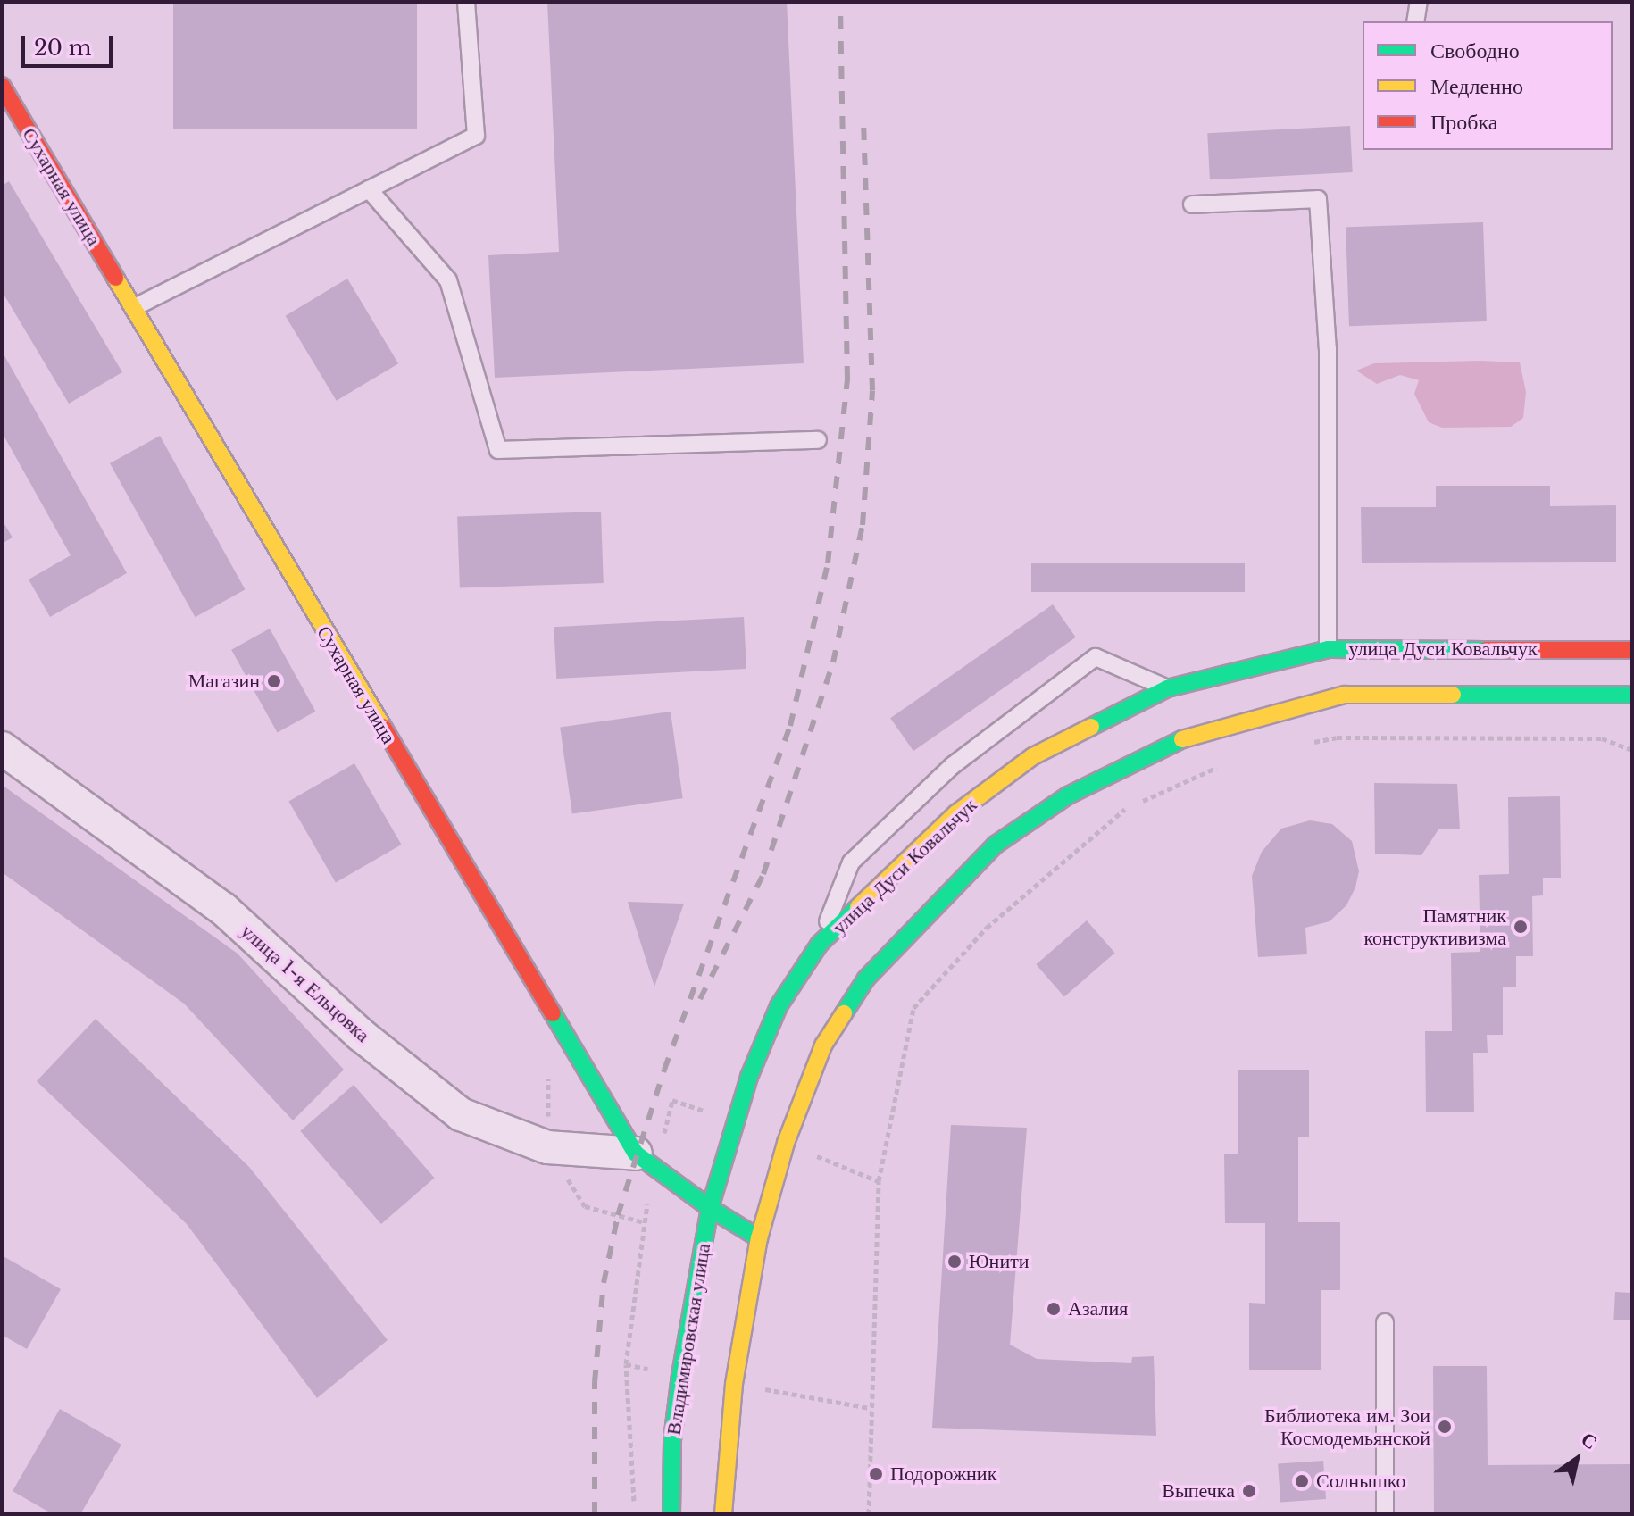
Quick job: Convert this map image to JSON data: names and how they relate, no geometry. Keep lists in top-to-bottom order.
{
  "streets": {
    "main road": ["Сухарная улица", "улица Дуси Ковальчук", "Владимировская улица"],
    "street": ["улица 1-я Ельцовка"]
  },
  "crossings": [
    ["Сухарная улица", "улица Дуси Ковальчук"],
    ["Сухарная улица", "улица 1-я Ельцовка"],
    ["Сухарная улица", "Владимировская улица"],
    ["улица Дуси Ковальчук", "Владимировская улица"]
  ],
  "places": [
    "Магазин",
    "Памятник конструктивизма",
    "Юнити",
    "Азалия",
    "Библиотека им. Зои Космодемьянской",
    "Подорожник",
    "Солнышко",
    "Выпечка"
  ],
  "legend": ["Свободно", "Медленно", "Пробка"],
  "scale_bar": "20 m",
  "north": "top right"
}
